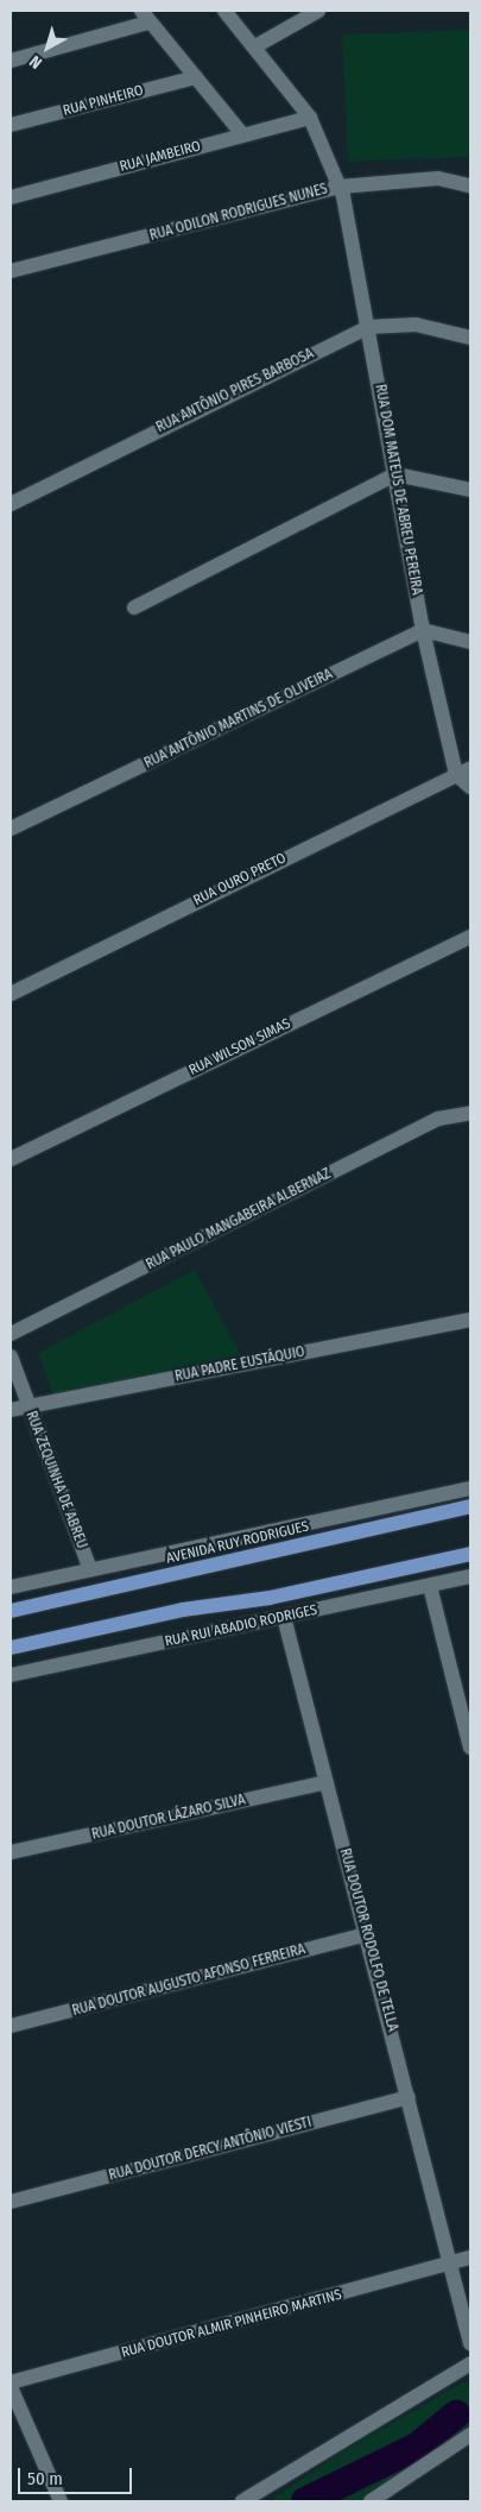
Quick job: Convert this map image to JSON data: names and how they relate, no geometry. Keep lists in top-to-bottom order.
{
  "streets": {
    "main road": ["AVENIDA RUY RODRIGUES"],
    "street": [
      "RUA PINHEIRO",
      "RUA JAMBEIRO",
      "RUA ODILON RODRIGUES NUNES",
      "RUA ANTÔNIO PIRES BARBOSA",
      "RUA DOM MATEUS DE ABREU PEREIRA",
      "RUA ANTÔNIO MARTINS DE OLIVEIRA",
      "RUA OURO PRETO",
      "RUA WILSON SIMAS",
      "RUA PAULO MANGABEIRA ALBERNAZ",
      "RUA PADRE EUSTÁQUIO",
      "RUA ZEQUINHA DE ABREU",
      "RUA RUI ABADIO RODRIGES",
      "RUA DOUTOR LÁZARO SILVA",
      "RUA DOUTOR RODOLFO DE TELLA",
      "RUA DOUTOR AUGUSTO AFONSO FERREIRA",
      "RUA DOUTOR DERCY ANTÔNIO VIESTI",
      "RUA DOUTOR ALMIR PINHEIRO MARTINS"
    ]
  },
  "crossings": [
    ["RUA JAMBEIRO", "RUA DOM MATEUS DE ABREU PEREIRA"],
    ["RUA ODILON RODRIGUES NUNES", "RUA DOM MATEUS DE ABREU PEREIRA"],
    ["RUA ANTÔNIO PIRES BARBOSA", "RUA DOM MATEUS DE ABREU PEREIRA"],
    ["RUA DOM MATEUS DE ABREU PEREIRA", "RUA ANTÔNIO MARTINS DE OLIVEIRA"],
    ["RUA DOM MATEUS DE ABREU PEREIRA", "RUA OURO PRETO"],
    ["RUA PADRE EUSTÁQUIO", "RUA ZEQUINHA DE ABREU"],
    ["RUA RUI ABADIO RODRIGES", "RUA DOUTOR RODOLFO DE TELLA"],
    ["RUA DOUTOR LÁZARO SILVA", "RUA DOUTOR RODOLFO DE TELLA"],
    ["RUA DOUTOR RODOLFO DE TELLA", "RUA DOUTOR AUGUSTO AFONSO FERREIRA"],
    ["RUA DOUTOR RODOLFO DE TELLA", "RUA DOUTOR DERCY ANTÔNIO VIESTI"],
    ["RUA DOUTOR RODOLFO DE TELLA", "RUA DOUTOR ALMIR PINHEIRO MARTINS"]
  ],
  "scale_bar": "50 m",
  "north": "bottom left"
}
